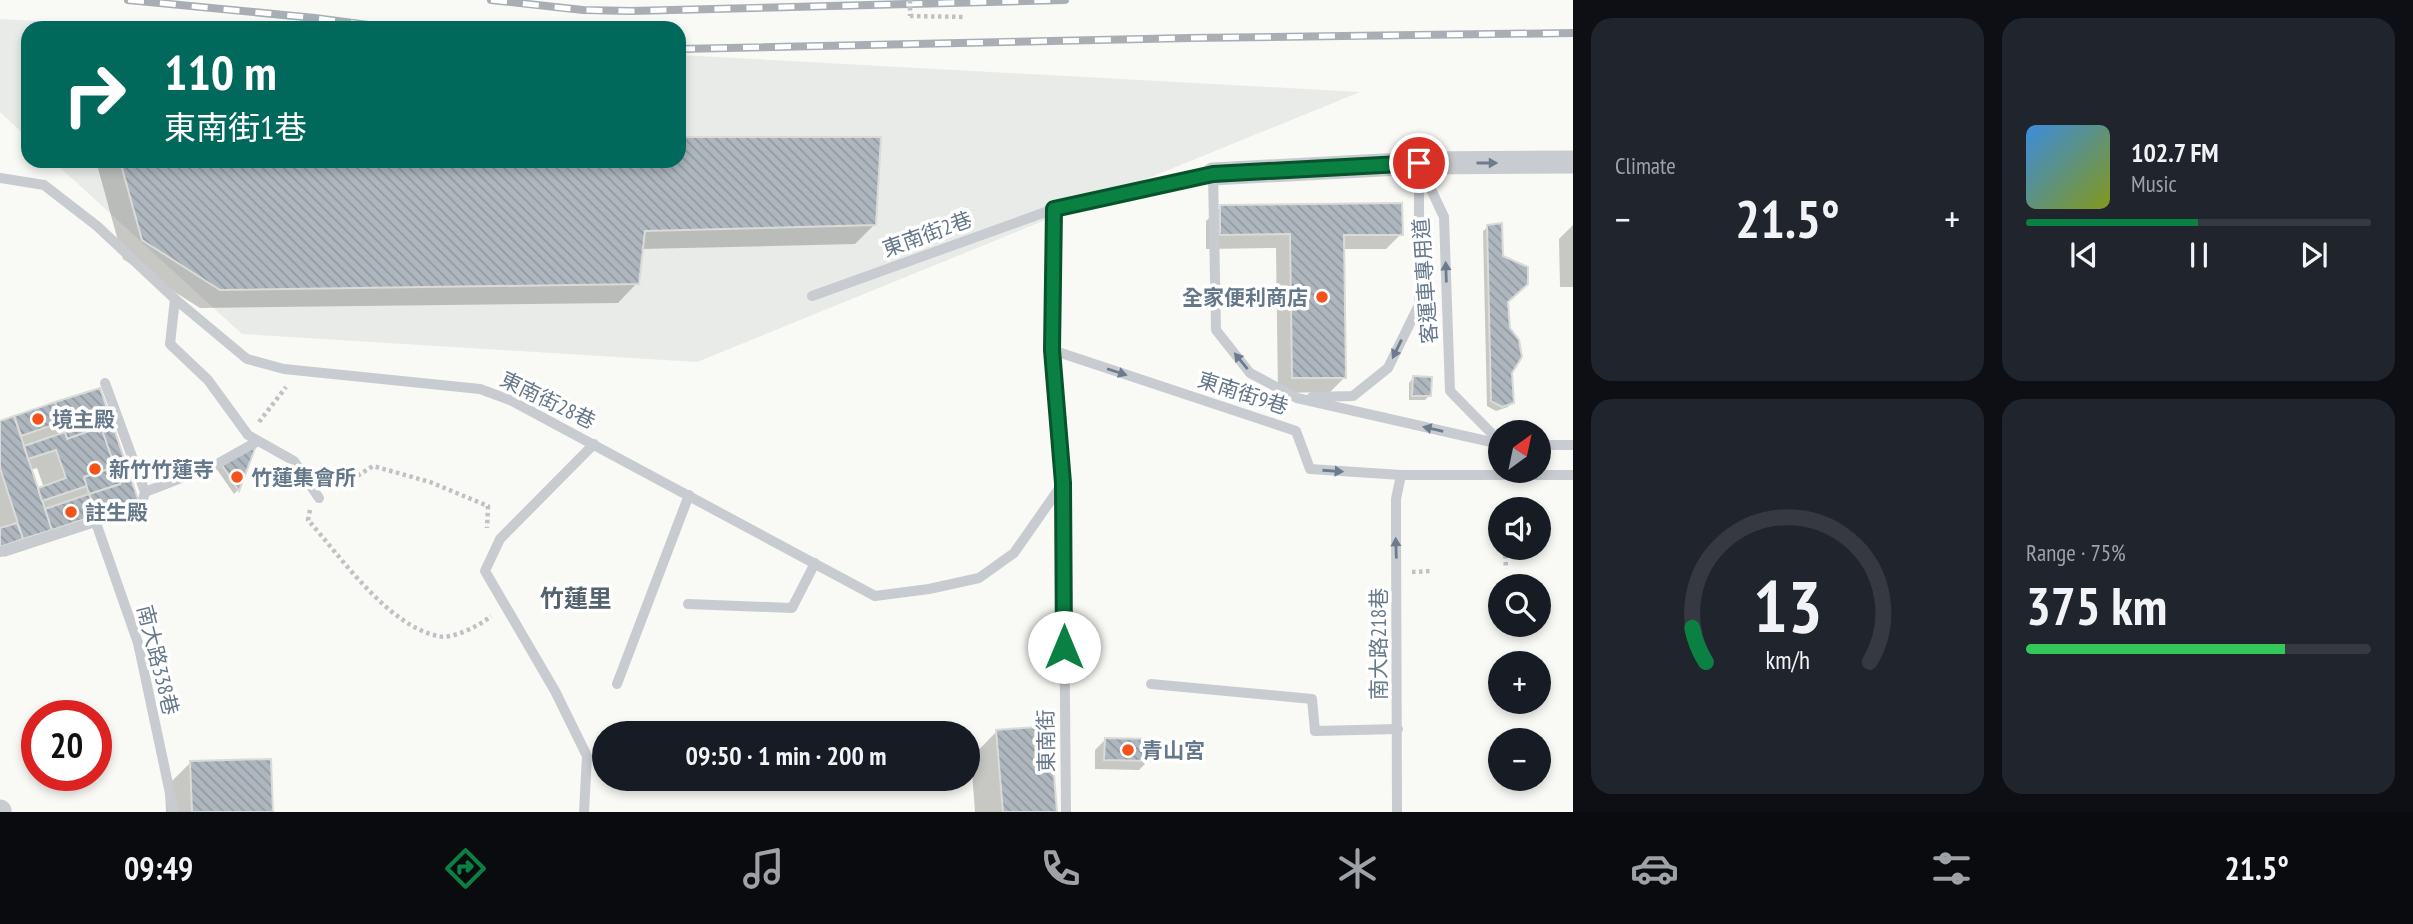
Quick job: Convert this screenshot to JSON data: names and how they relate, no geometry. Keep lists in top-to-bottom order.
{
  "streets": {
    "lane": [
      "東南街2巷",
      "客運車專用道",
      "東南街9巷",
      "東南街28巷",
      "南大路218巷",
      "南大路338巷",
      "東南街"
    ]
  },
  "crossings": [
    ["東南街2巷", "客運車專用道"],
    ["東南街2巷", "東南街"],
    ["東南街9巷", "南大路218巷"],
    ["東南街9巷", "東南街"],
    ["東南街28巷", "東南街"]
  ],
  "one_way": ["東南街9巷", "南大路218巷"],
  "districts": ["竹蓮里"],
  "places": [
    "全家便利商店",
    "境主殿",
    "新竹竹蓮寺",
    "竹蓮集會所",
    "註生殿",
    "青山宮"
  ],
  "north": "top right",
  "page": {
    "tile": [
      "Climate",
      ["Range · 75%", "375 km"]
    ],
    "turn": ["110 m", "東南街1巷"],
    "song": ["102.7 FM", "Music"],
    "heat": ["−", "21.5°", "+"],
    "map_buttons": ["+", "−"],
    "limit": "20",
    "trip": "09:50 · 1 min · 200 m",
    "tabs": ["09:49", "21.5°"],
    "gauge": ["13", "km/h"]
  }
}
